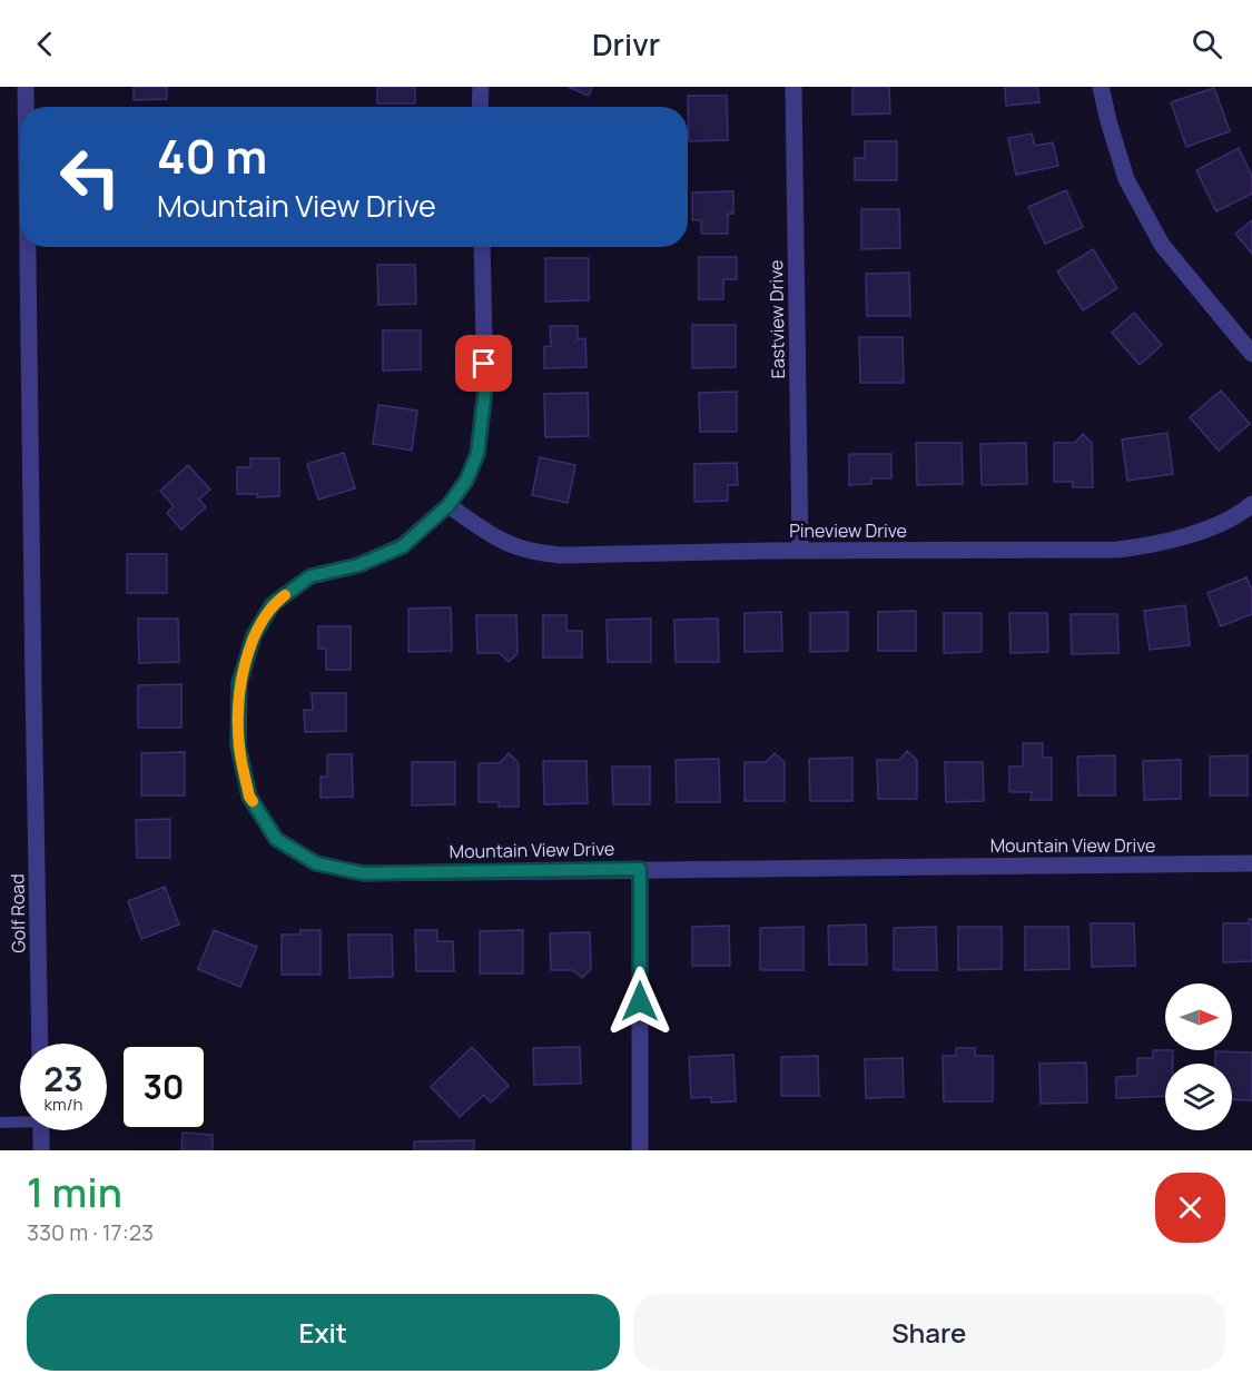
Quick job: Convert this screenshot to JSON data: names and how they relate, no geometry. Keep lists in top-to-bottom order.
{
  "streets": {
    "street": [
      "Eastview Drive",
      "Pineview Drive",
      "Mountain View Drive",
      "Golf Road"
    ]
  },
  "crossings": [
    ["Eastview Drive", "Pineview Drive"],
    ["Pineview Drive", "Mountain View Drive"]
  ],
  "north": "right",
  "page": {
    "header": "Drivr",
    "turn": ["40 m", "Mountain View Drive"],
    "speed": "23 km/h",
    "limit": "30",
    "heading": ["1 min", "330 m · 17:23"],
    "buttons": ["Exit", "Share"]
  }
}
